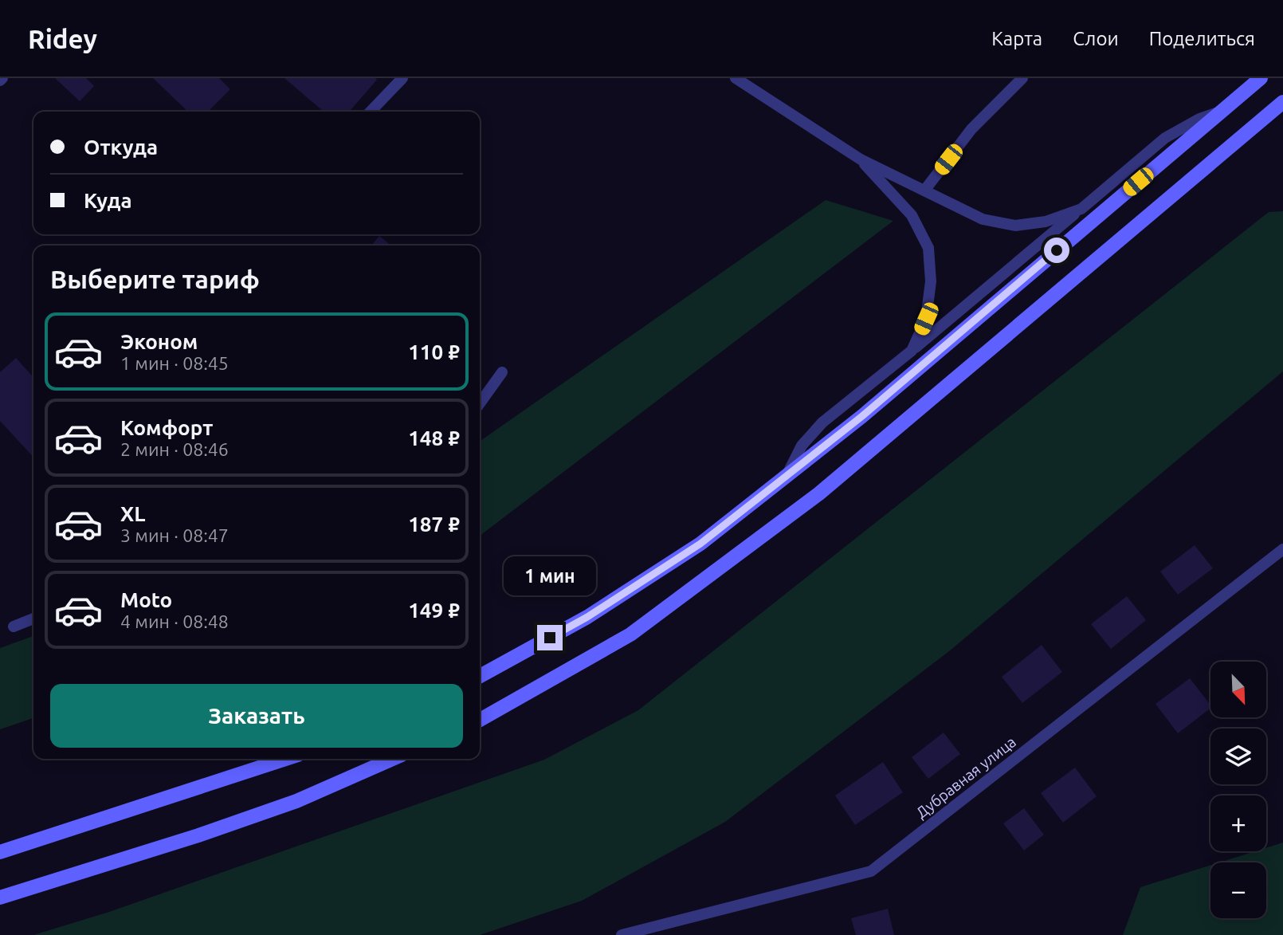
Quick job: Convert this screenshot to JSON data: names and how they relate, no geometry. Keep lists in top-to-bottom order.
{
  "streets": {
    "lane": ["Дубравная улица"]
  },
  "north": "bottom right",
  "page": {
    "header": "Ridey",
    "nav": ["Карта", "Слои", "Поделиться"],
    "banner": ["Откуда", "Куда"],
    "heading": "Выберите тариф",
    "list": [
      {
        "name": "Эконом",
        "note": "1 мин · 08:45",
        "value": "110 ₽"
      },
      {
        "name": "Комфорт",
        "note": "2 мин · 08:46",
        "value": "148 ₽"
      },
      {
        "name": "XL",
        "note": "3 мин · 08:47",
        "value": "187 ₽"
      },
      {
        "name": "Moto",
        "note": "4 мин · 08:48",
        "value": "149 ₽"
      }
    ],
    "bubble": "1 мин",
    "map_buttons": ["+", "−"],
    "buttons": "Заказать"
  }
}
